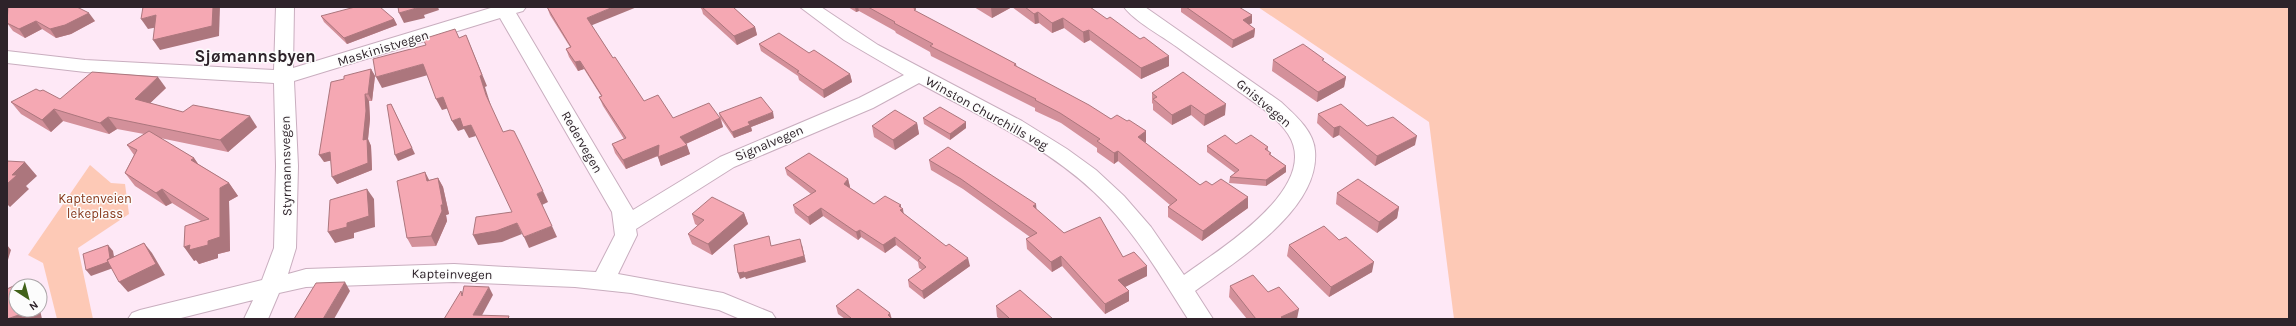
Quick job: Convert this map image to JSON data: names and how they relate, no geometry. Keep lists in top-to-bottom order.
{
  "streets": {
    "street": [
      "Maskinistvegen",
      "Gnistvegen",
      "Winston Churchills veg",
      "Redervegen",
      "Signalvegen",
      "Styrmannsvegen",
      "Kapteinvegen"
    ]
  },
  "crossings": [
    ["Maskinistvegen", "Redervegen"],
    ["Maskinistvegen", "Styrmannsvegen"],
    ["Gnistvegen", "Winston Churchills veg"],
    ["Winston Churchills veg", "Signalvegen"],
    ["Redervegen", "Signalvegen"],
    ["Styrmannsvegen", "Kapteinvegen"]
  ],
  "districts": ["Sjømannsbyen"],
  "parks": ["Kaptenveien lekeplass"],
  "north": "bottom right"
}
